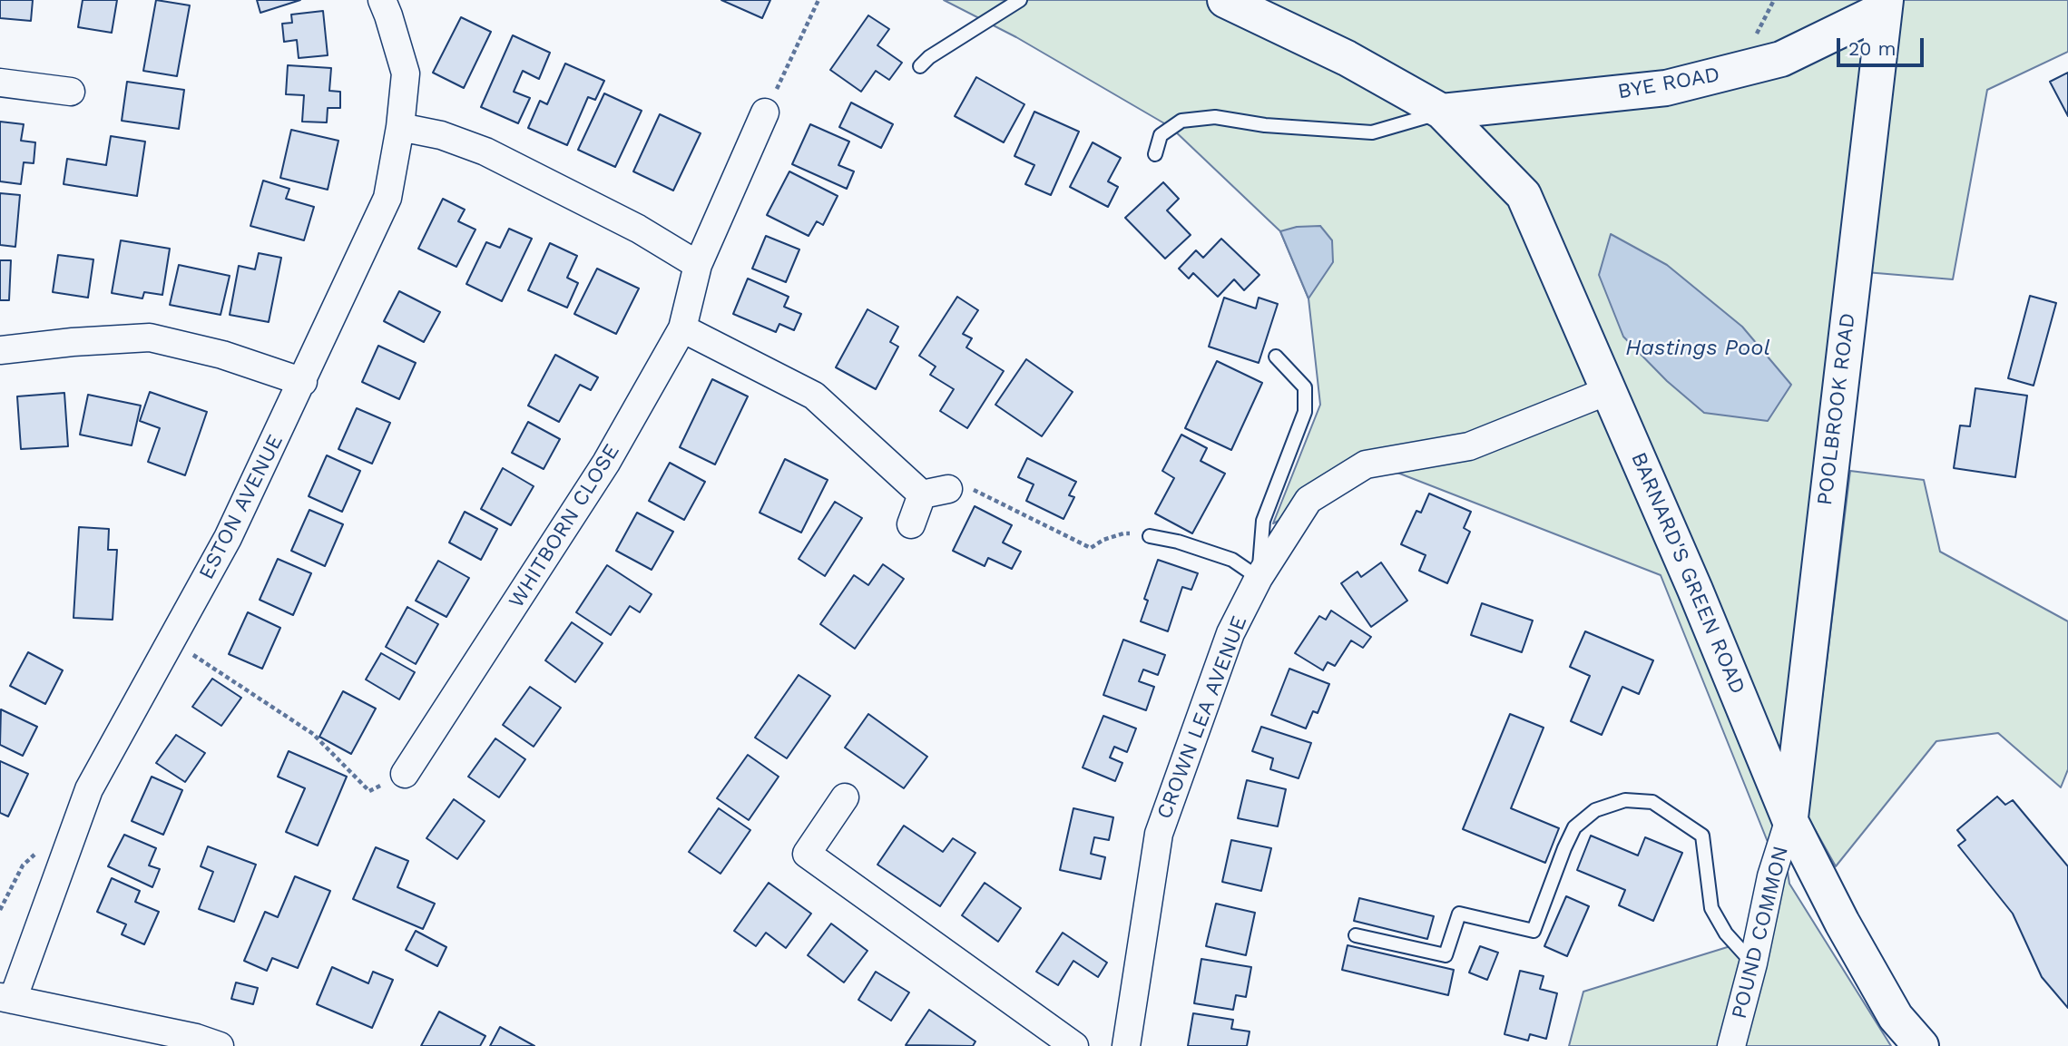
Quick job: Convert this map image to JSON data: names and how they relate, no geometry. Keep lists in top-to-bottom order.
{
  "streets": {
    "main road": ["BYE ROAD", "POOLBROOK ROAD", "BARNARD'S GREEN ROAD"],
    "street": [
      "ESTON AVENUE",
      "WHITBORN CLOSE",
      "CROWN LEA AVENUE",
      "POUND COMMON"
    ]
  },
  "crossings": [
    ["BYE ROAD", "POOLBROOK ROAD"],
    ["BYE ROAD", "BARNARD'S GREEN ROAD"],
    ["POOLBROOK ROAD", "BARNARD'S GREEN ROAD"],
    ["POOLBROOK ROAD", "POUND COMMON"],
    ["BARNARD'S GREEN ROAD", "CROWN LEA AVENUE"],
    ["BARNARD'S GREEN ROAD", "POUND COMMON"]
  ],
  "water": ["Hastings Pool"],
  "scale_bar": "20 m"
}
